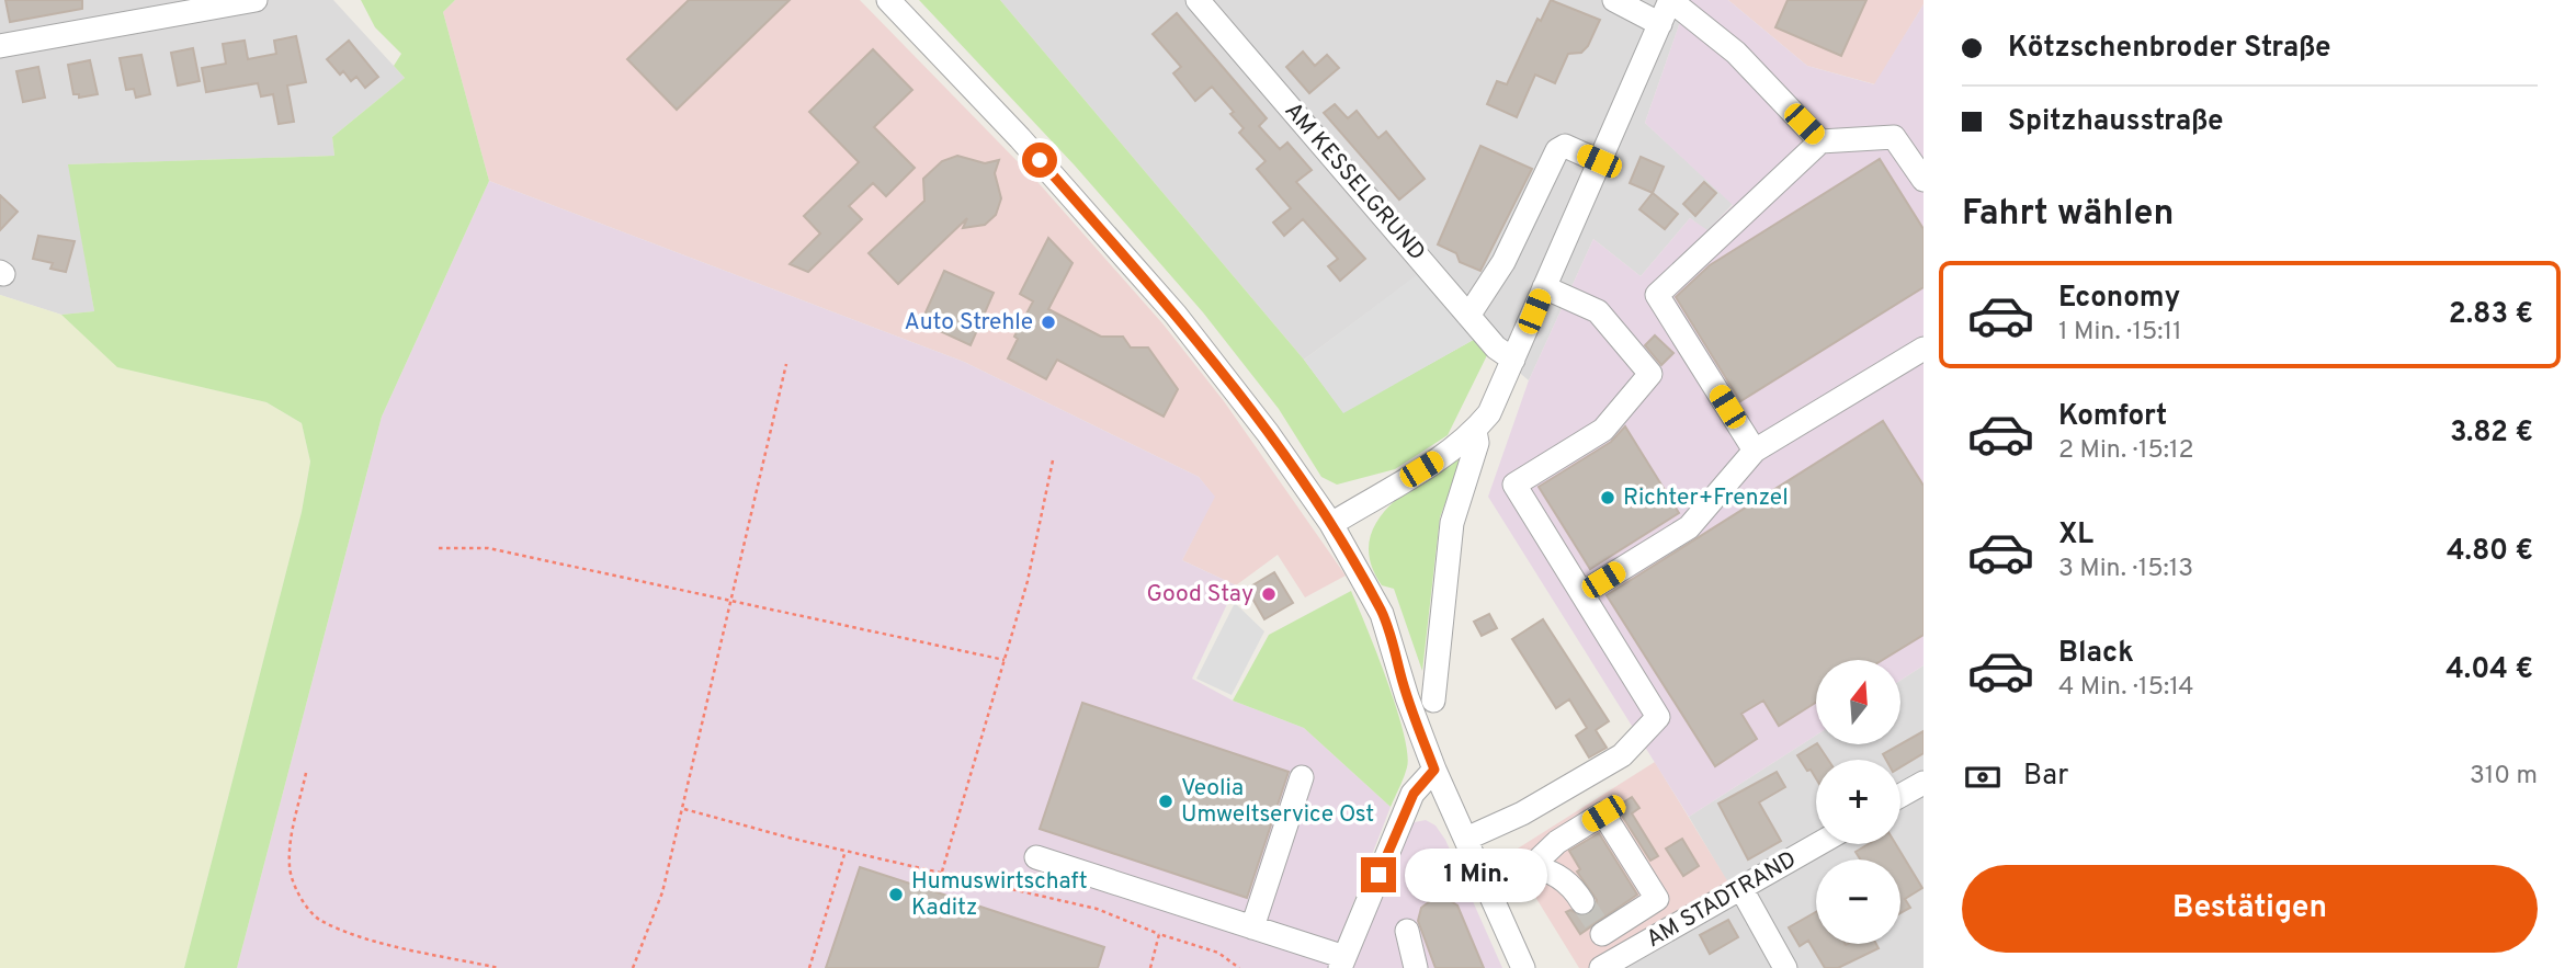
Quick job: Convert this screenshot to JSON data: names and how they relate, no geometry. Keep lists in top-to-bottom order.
{
  "streets": {
    "street": ["AM KESSELGRUND", "AM STADTRAND"]
  },
  "places": [
    "Auto Strehle",
    "Richter+Frenzel",
    "Good Stay",
    "Veolia Umweltservice Ost",
    "Humuswirtschaft Kaditz"
  ],
  "north": "top",
  "page": {
    "banner": ["Kötzschenbroder Straße", "Spitzhausstraße"],
    "heading": "Fahrt wählen",
    "list": [
      {
        "name": "Economy",
        "note": "1 Min. · 15:11",
        "value": "2.83 €"
      },
      {
        "name": "Komfort",
        "note": "2 Min. · 15:12",
        "value": "3.82 €"
      },
      {
        "name": "XL",
        "note": "3 Min. · 15:13",
        "value": "4.80 €"
      },
      {
        "name": "Black",
        "note": "4 Min. · 15:14",
        "value": "4.04 €"
      }
    ],
    "map_buttons": ["+", "−"],
    "pay": ["Bar", "310 m"],
    "bubble": "1 Min.",
    "buttons": "Bestätigen"
  }
}
